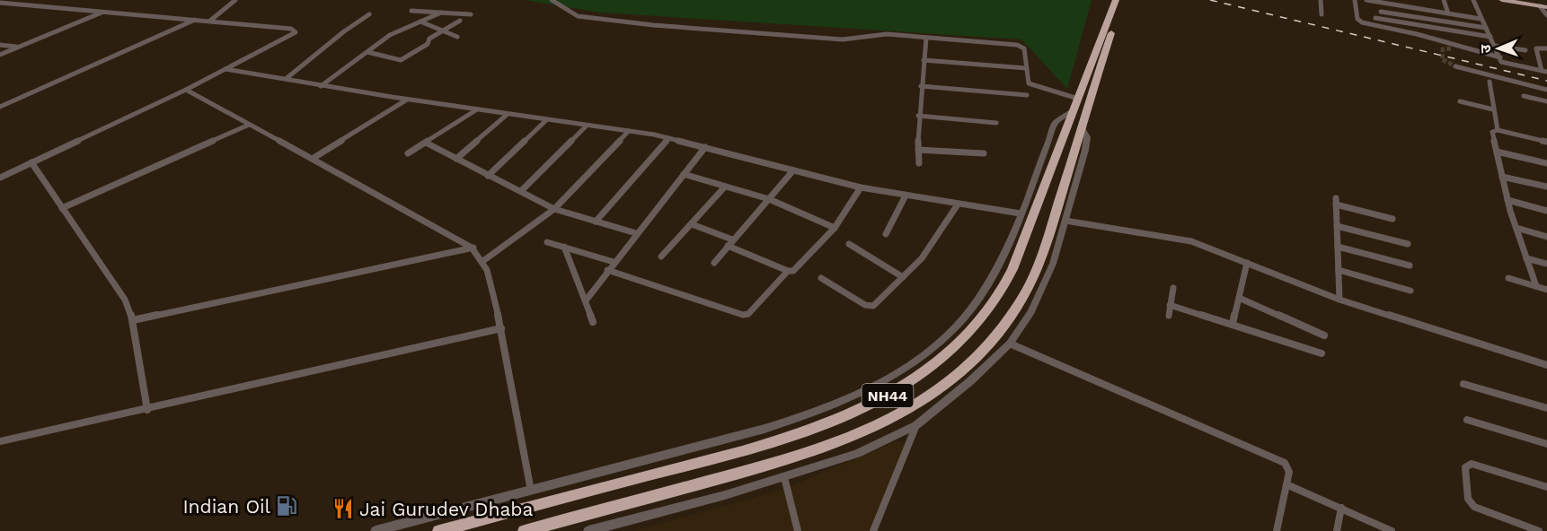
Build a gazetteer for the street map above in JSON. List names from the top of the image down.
{
  "streets": {
    "highway": ["NH44"]
  },
  "places": {
    "fuel station": ["Indian Oil"],
    "restaurant": ["Jai Gurudev Dhaba"]
  },
  "north": "left"
}
